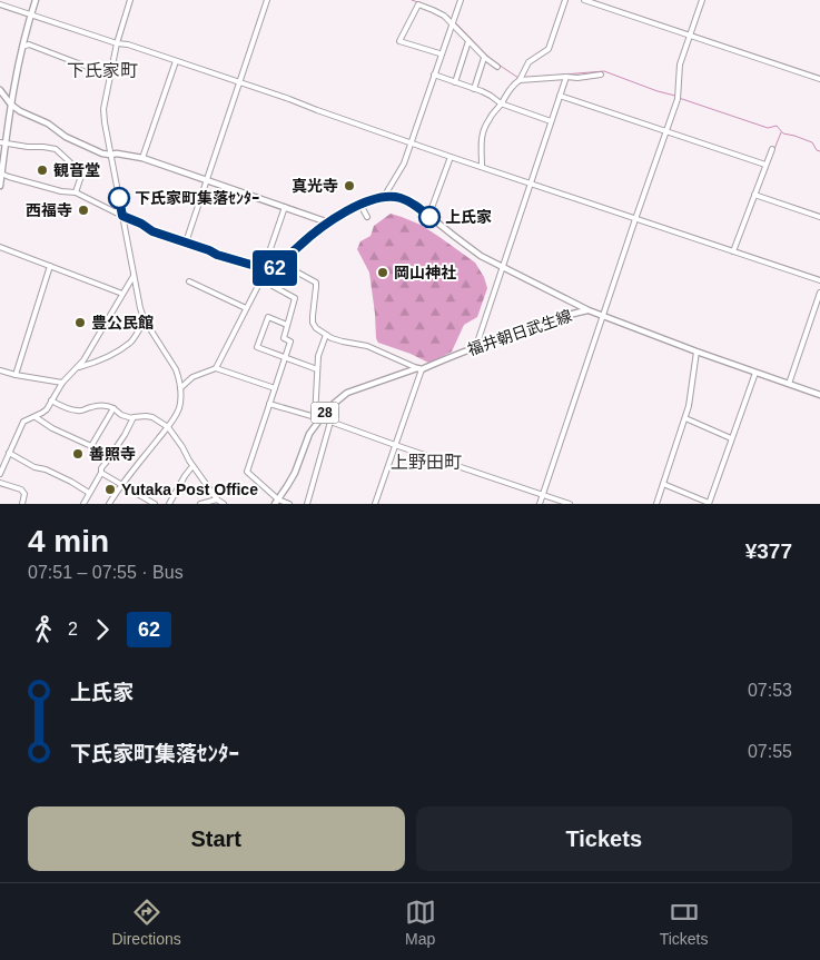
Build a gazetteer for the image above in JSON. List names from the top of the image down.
{
  "streets": {
    "main road": ["福井朝日武生線", "28"]
  },
  "districts": ["下氏家町", "上野田町"],
  "places": [
    "観音堂",
    "真光寺",
    "下氏家町集落ｾﾝﾀｰ",
    "西福寺",
    "上氏家",
    "岡山神社",
    "豊公民館",
    "善照寺",
    "Yutaka Post Office"
  ],
  "lines": ["bus line 62"],
  "page": {
    "on_map": "62",
    "heading": ["4 min", "07:51 – 07:55 · Bus", "¥377"],
    "legs": ["2", "62"],
    "list": [
      {
        "name": "上氏家",
        "value": "07:53"
      },
      {
        "name": "下氏家町集落ｾﾝﾀｰ",
        "value": "07:55"
      }
    ],
    "buttons": ["Start", "Tickets"],
    "tabs": ["Directions", "Map", "Tickets"]
  }
}
